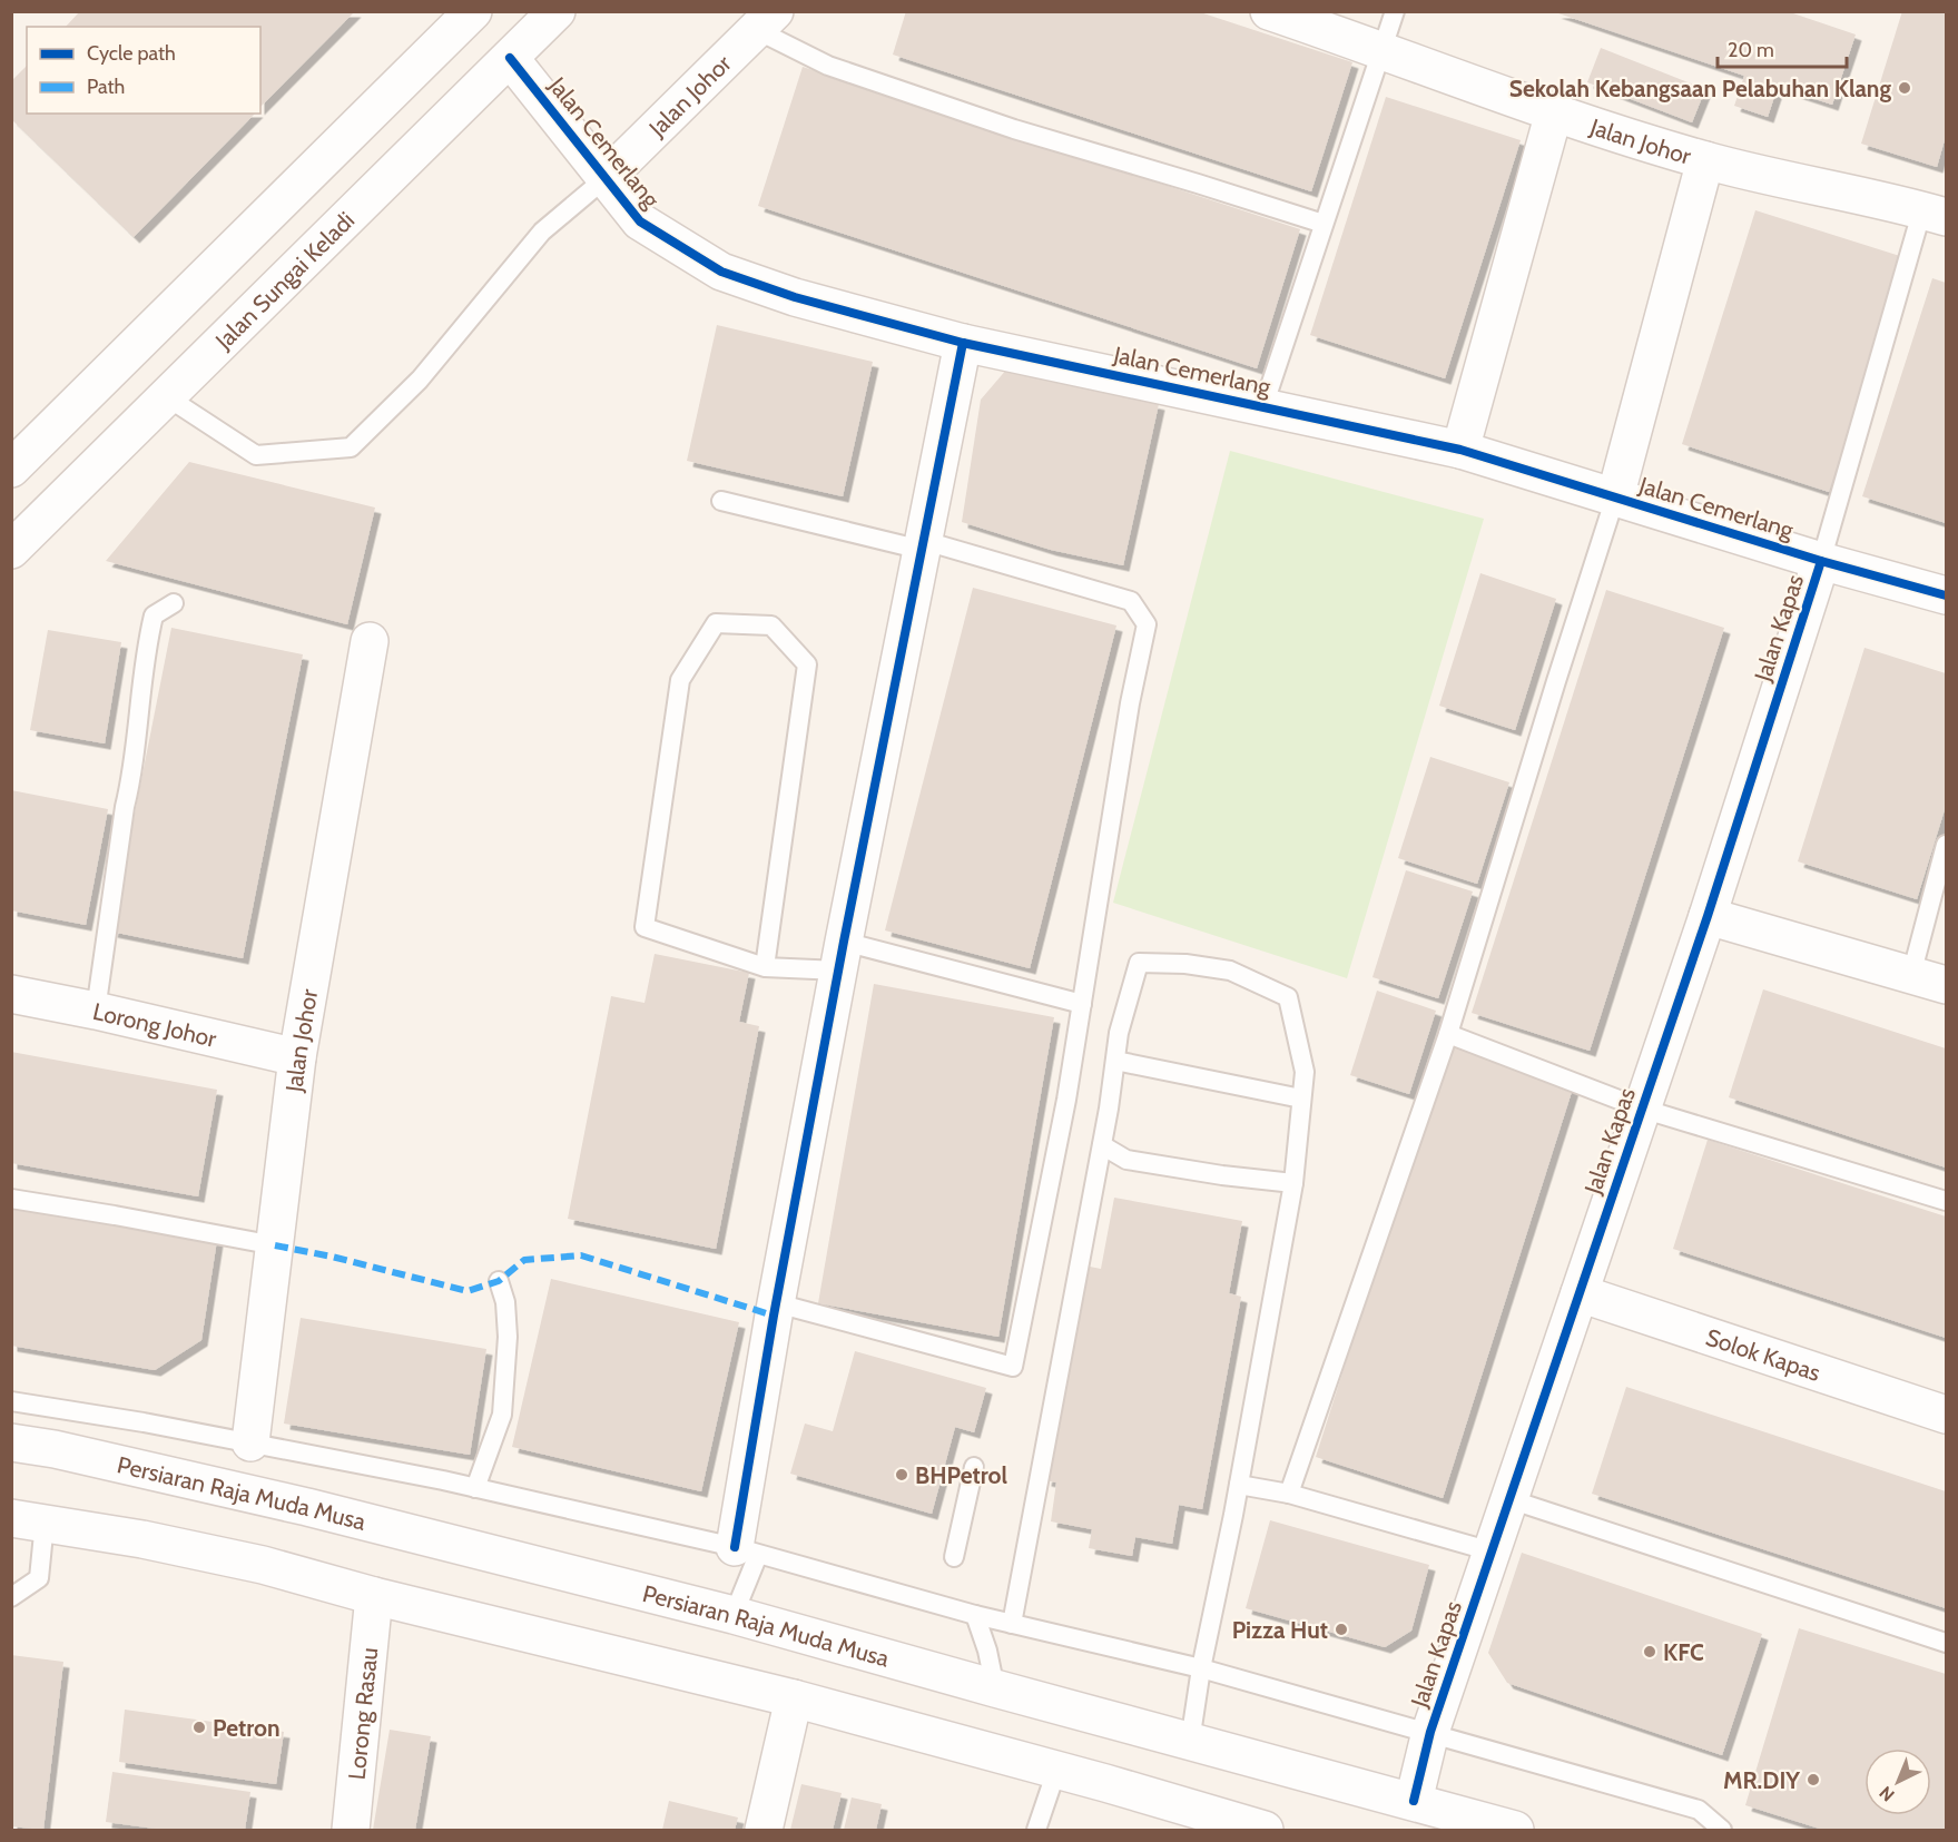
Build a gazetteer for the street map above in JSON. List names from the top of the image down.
{
  "streets": {
    "street": [
      "Jalan Johor",
      "Jalan Cemerlang",
      "Jalan Sungai Keladi",
      "Jalan Kapas",
      "Lorong Johor",
      "Solok Kapas",
      "Persiaran Raja Muda Musa",
      "Lorong Rasau"
    ]
  },
  "crossings": [
    ["Jalan Johor", "Jalan Cemerlang"],
    ["Jalan Johor", "Lorong Johor"],
    ["Jalan Cemerlang", "Jalan Sungai Keladi"],
    ["Jalan Cemerlang", "Jalan Kapas"],
    ["Jalan Kapas", "Solok Kapas"],
    ["Jalan Kapas", "Persiaran Raja Muda Musa"]
  ],
  "places": [
    "Sekolah Kebangsaan Pelabuhan Klang",
    "BHPetrol",
    "Pizza Hut",
    "KFC",
    "Petron",
    "MR.DIY"
  ],
  "legend": ["Cycle path", "Path"],
  "scale_bar": "20 m",
  "north": "bottom left"
}
